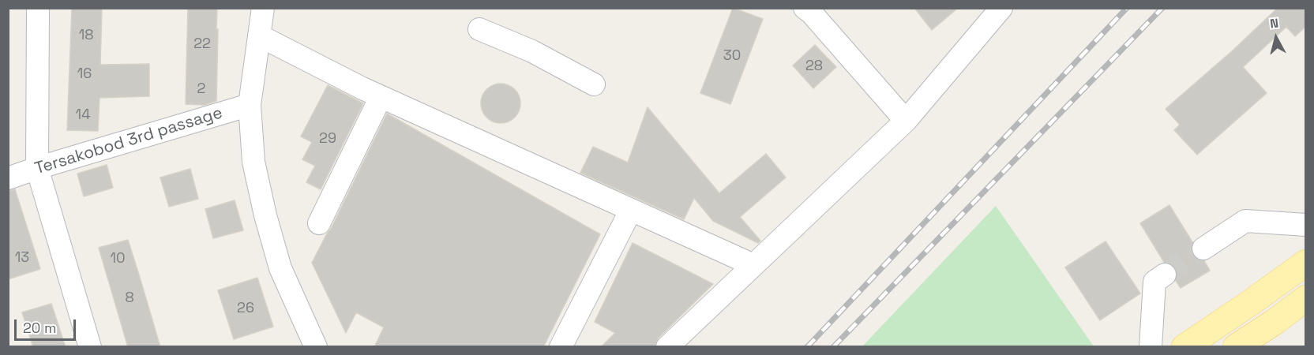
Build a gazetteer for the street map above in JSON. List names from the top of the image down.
{
  "streets": {
    "street": ["Tersakobod 3rd passage"]
  },
  "house_numbers": [
    "18",
    "22",
    "30",
    "28",
    "16",
    "2",
    "14",
    "29",
    "13",
    "10",
    "8",
    "26"
  ],
  "scale_bar": "20 m",
  "north": "top"
}
